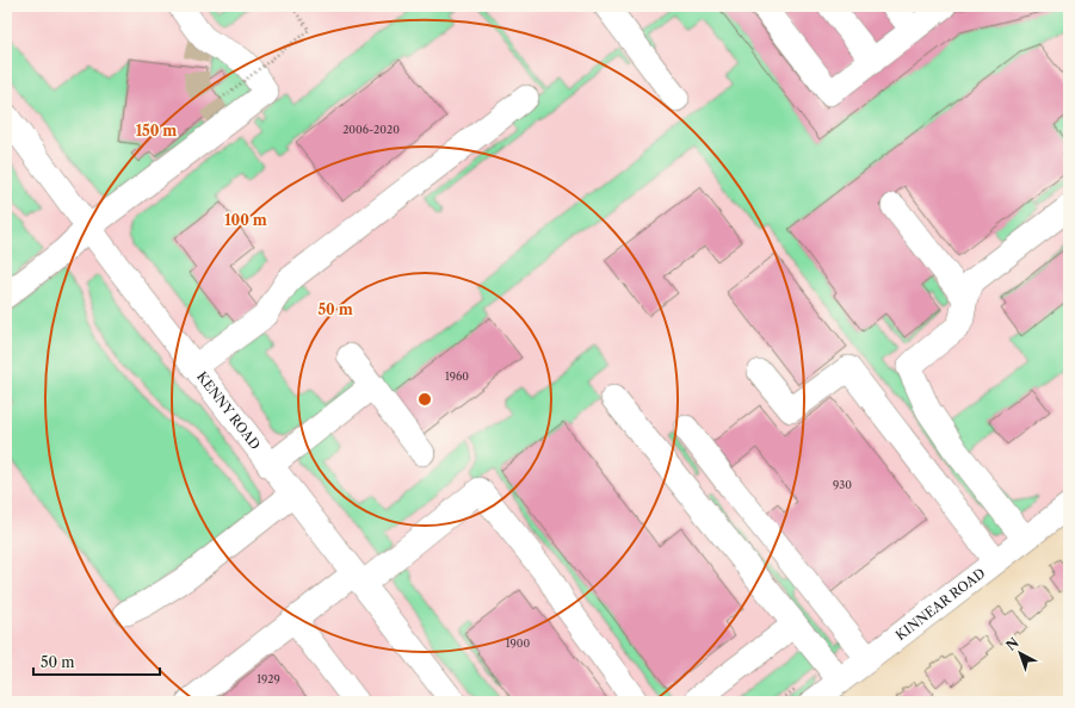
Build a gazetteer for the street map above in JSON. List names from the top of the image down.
{
  "streets": {
    "street": ["KENNY ROAD", "KINNEAR ROAD"]
  },
  "house_numbers": [
    "2006-2020",
    "1960",
    "930",
    "1900",
    "1929"
  ],
  "scale_bar": "50 m",
  "north": "top left",
  "rings": ["150 m", "100 m", "50 m"]
}
